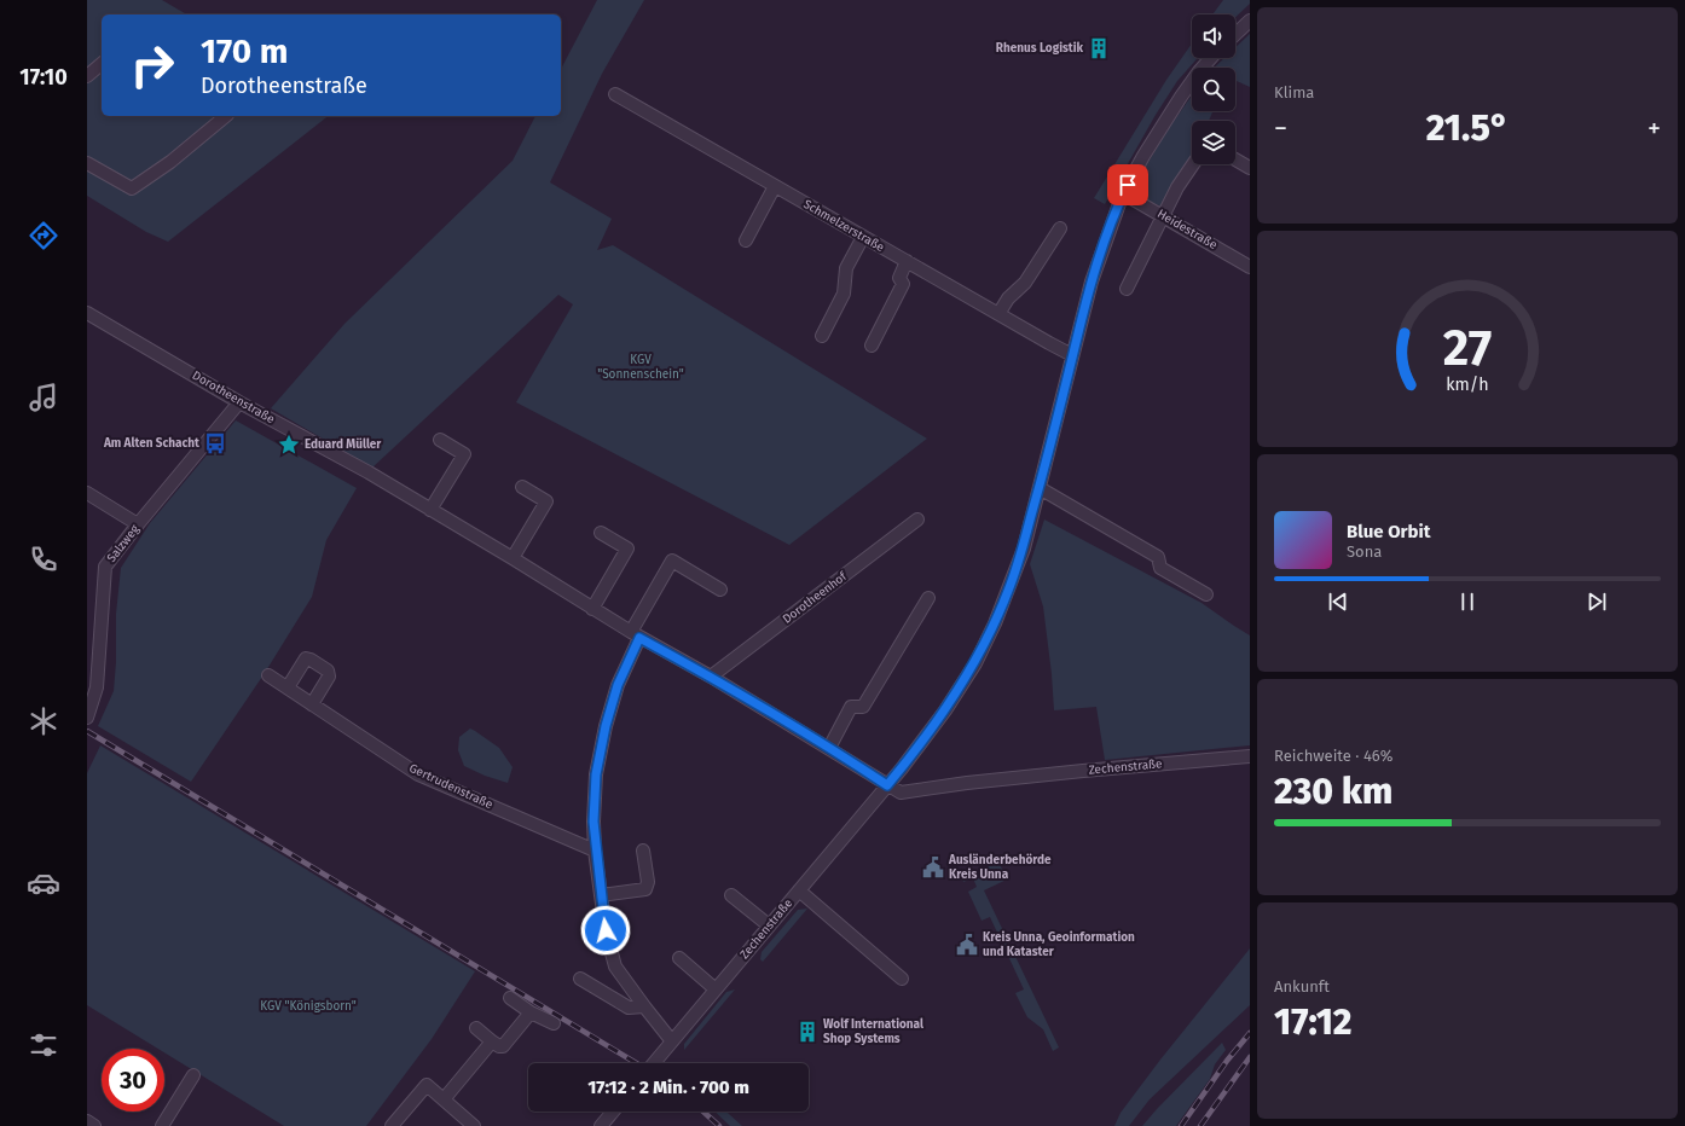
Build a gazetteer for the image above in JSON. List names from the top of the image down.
{
  "streets": {
    "street": [
      "Schmelzerstraße",
      "Heidestraße",
      "Dorotheenstraße",
      "Salzweg",
      "Dorotheenhof",
      "Zechenstraße",
      "Gertrudenstraße"
    ]
  },
  "crossings": [
    ["Schmelzerstraße", "Zechenstraße"],
    ["Heidestraße", "Zechenstraße"],
    ["Dorotheenstraße", "Salzweg"],
    ["Dorotheenstraße", "Dorotheenhof"],
    ["Dorotheenstraße", "Zechenstraße"]
  ],
  "parks": ["KGV \"Sonnenschein\"", "KGV \"Königsborn\""],
  "places": {
    "building": ["Rhenus Logistik", "Wolf International Shop Systems"],
    "bus stop": ["Am Alten Schacht"],
    "place": ["Eduard Müller"],
    "public building": ["Ausländerbehörde Kreis Unna", "Kreis Unna, Geoinformation und Kataster"]
  },
  "page": {
    "tabs": "17:10",
    "tile": [
      "Klima",
      ["Reichweite · 46%", "230 km"],
      ["Ankunft", "17:12"]
    ],
    "turn": ["170 m", "Dorotheenstraße"],
    "heat": ["−", "21.5°", "+"],
    "song": ["Blue Orbit", "Sona"],
    "limit": "30",
    "trip": "17:12 · 2 Min. · 700 m",
    "gauge": ["27", "km/h"]
  }
}
